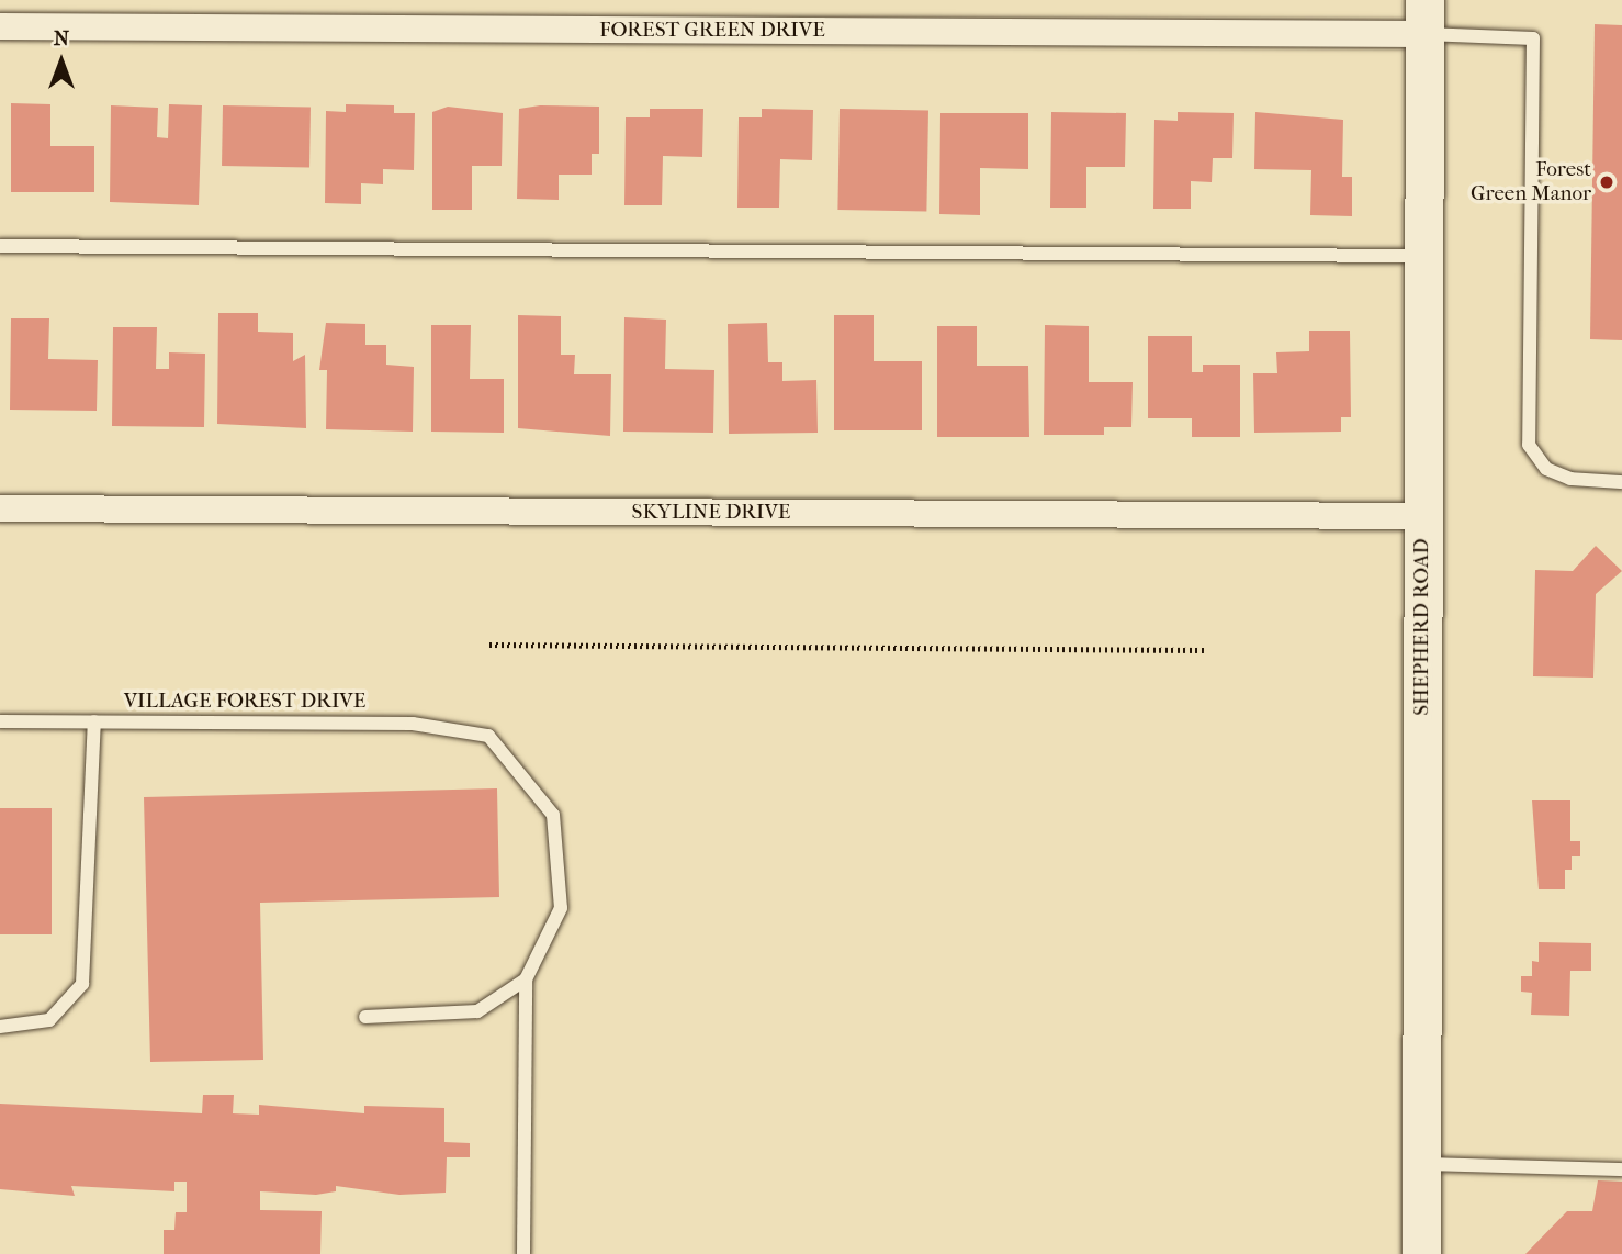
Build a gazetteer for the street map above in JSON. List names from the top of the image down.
{
  "streets": {
    "street": ["FOREST GREEN DRIVE", "SKYLINE DRIVE", "SHEPHERD ROAD"],
    "lane": ["VILLAGE FOREST DRIVE"]
  },
  "crossings": [
    ["FOREST GREEN DRIVE", "SHEPHERD ROAD"],
    ["SKYLINE DRIVE", "SHEPHERD ROAD"]
  ],
  "places": ["Forest Green Manor"],
  "north": "top"
}
